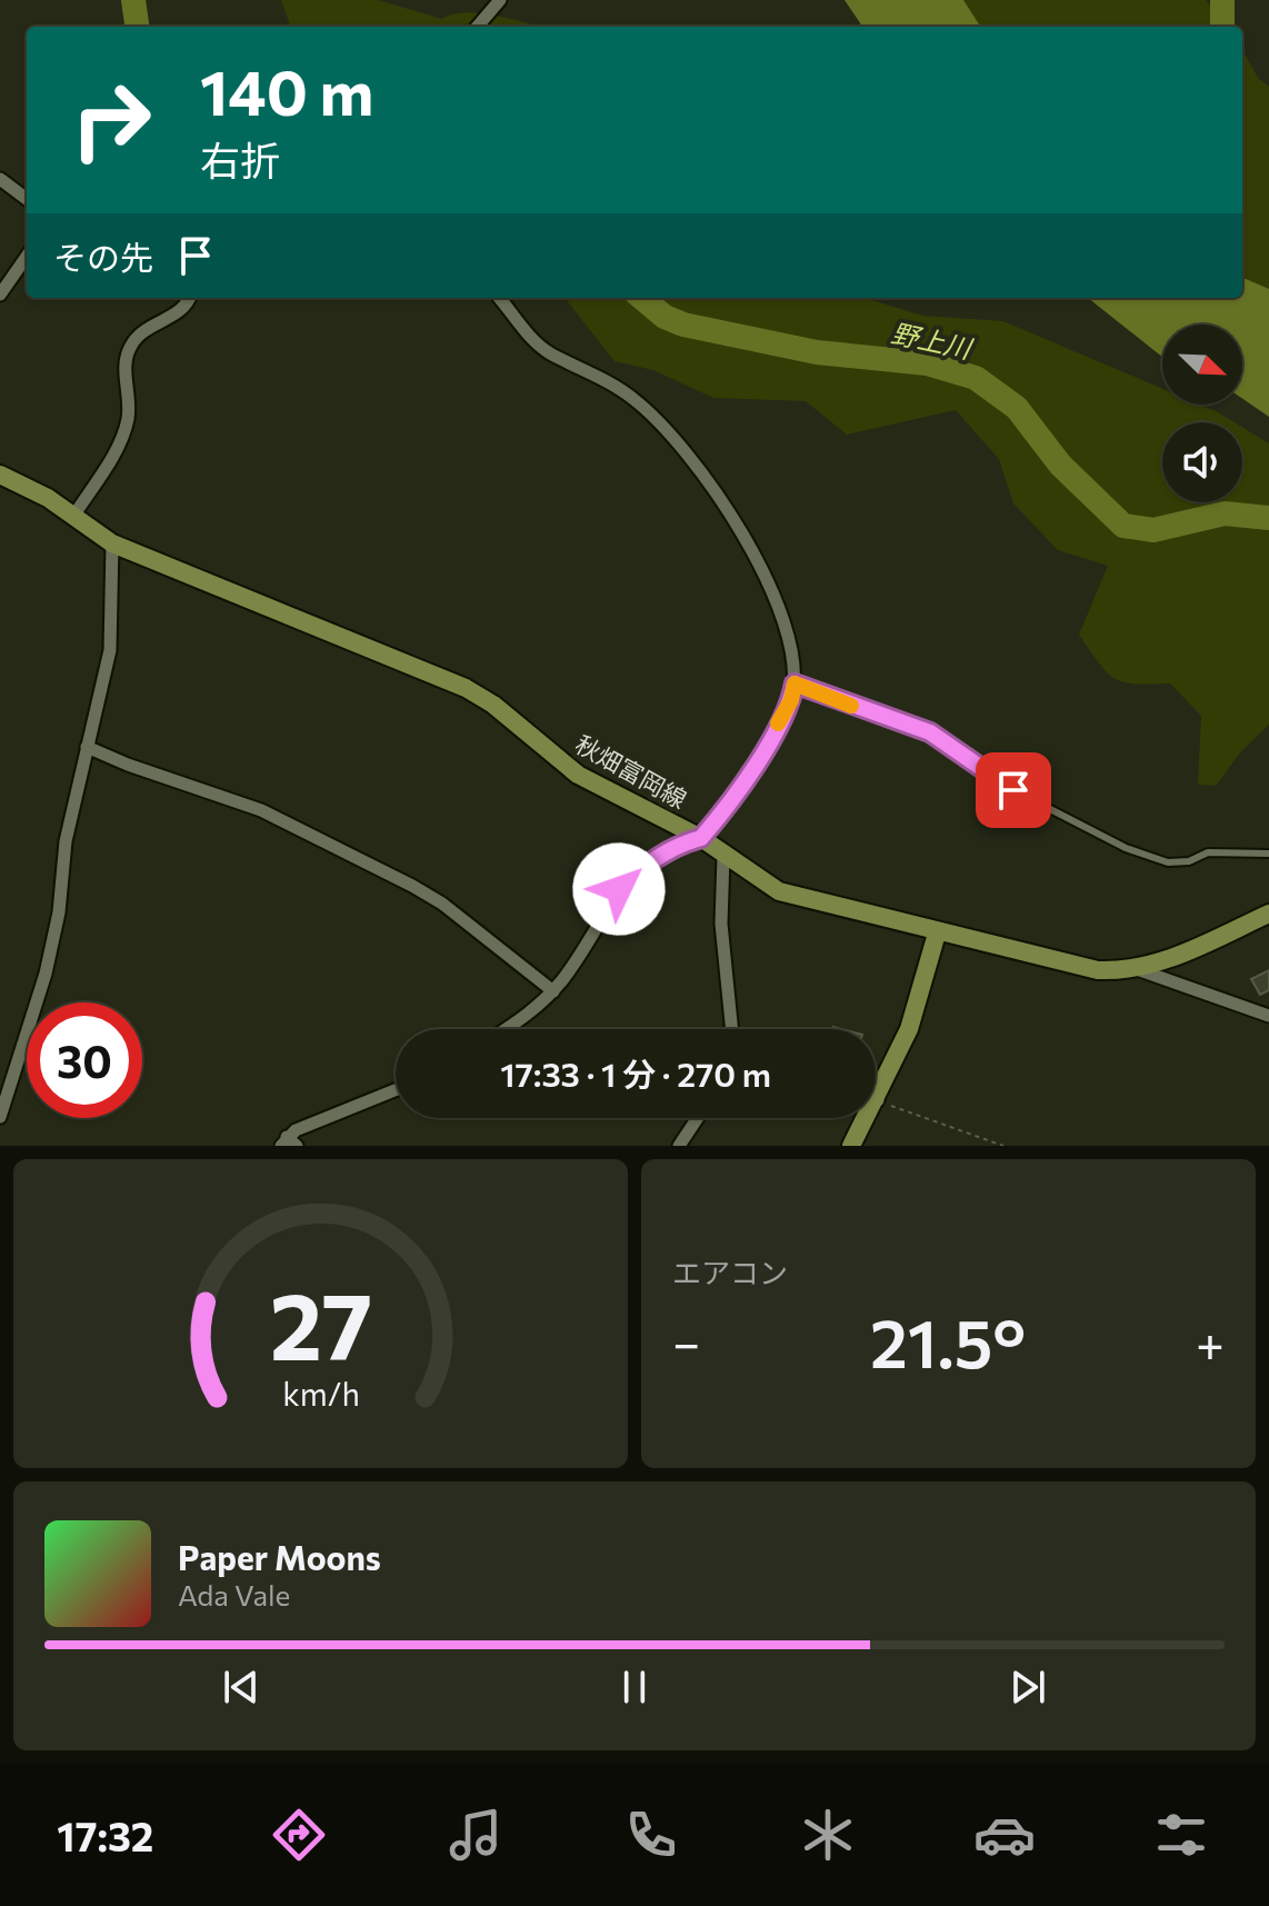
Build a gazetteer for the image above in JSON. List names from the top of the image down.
{
  "streets": {
    "main road": ["秋畑富岡線"]
  },
  "water": ["野上川"],
  "north": "bottom right",
  "page": {
    "turn": ["140 m", "右折"],
    "then": "その先",
    "limit": "30",
    "trip": "17:33 · 1 分 · 270 m",
    "tile": "エアコン",
    "heat": ["−", "21.5°", "+"],
    "song": ["Paper Moons", "Ada Vale"],
    "tabs": "17:32",
    "gauge": ["27", "km/h"]
  }
}
